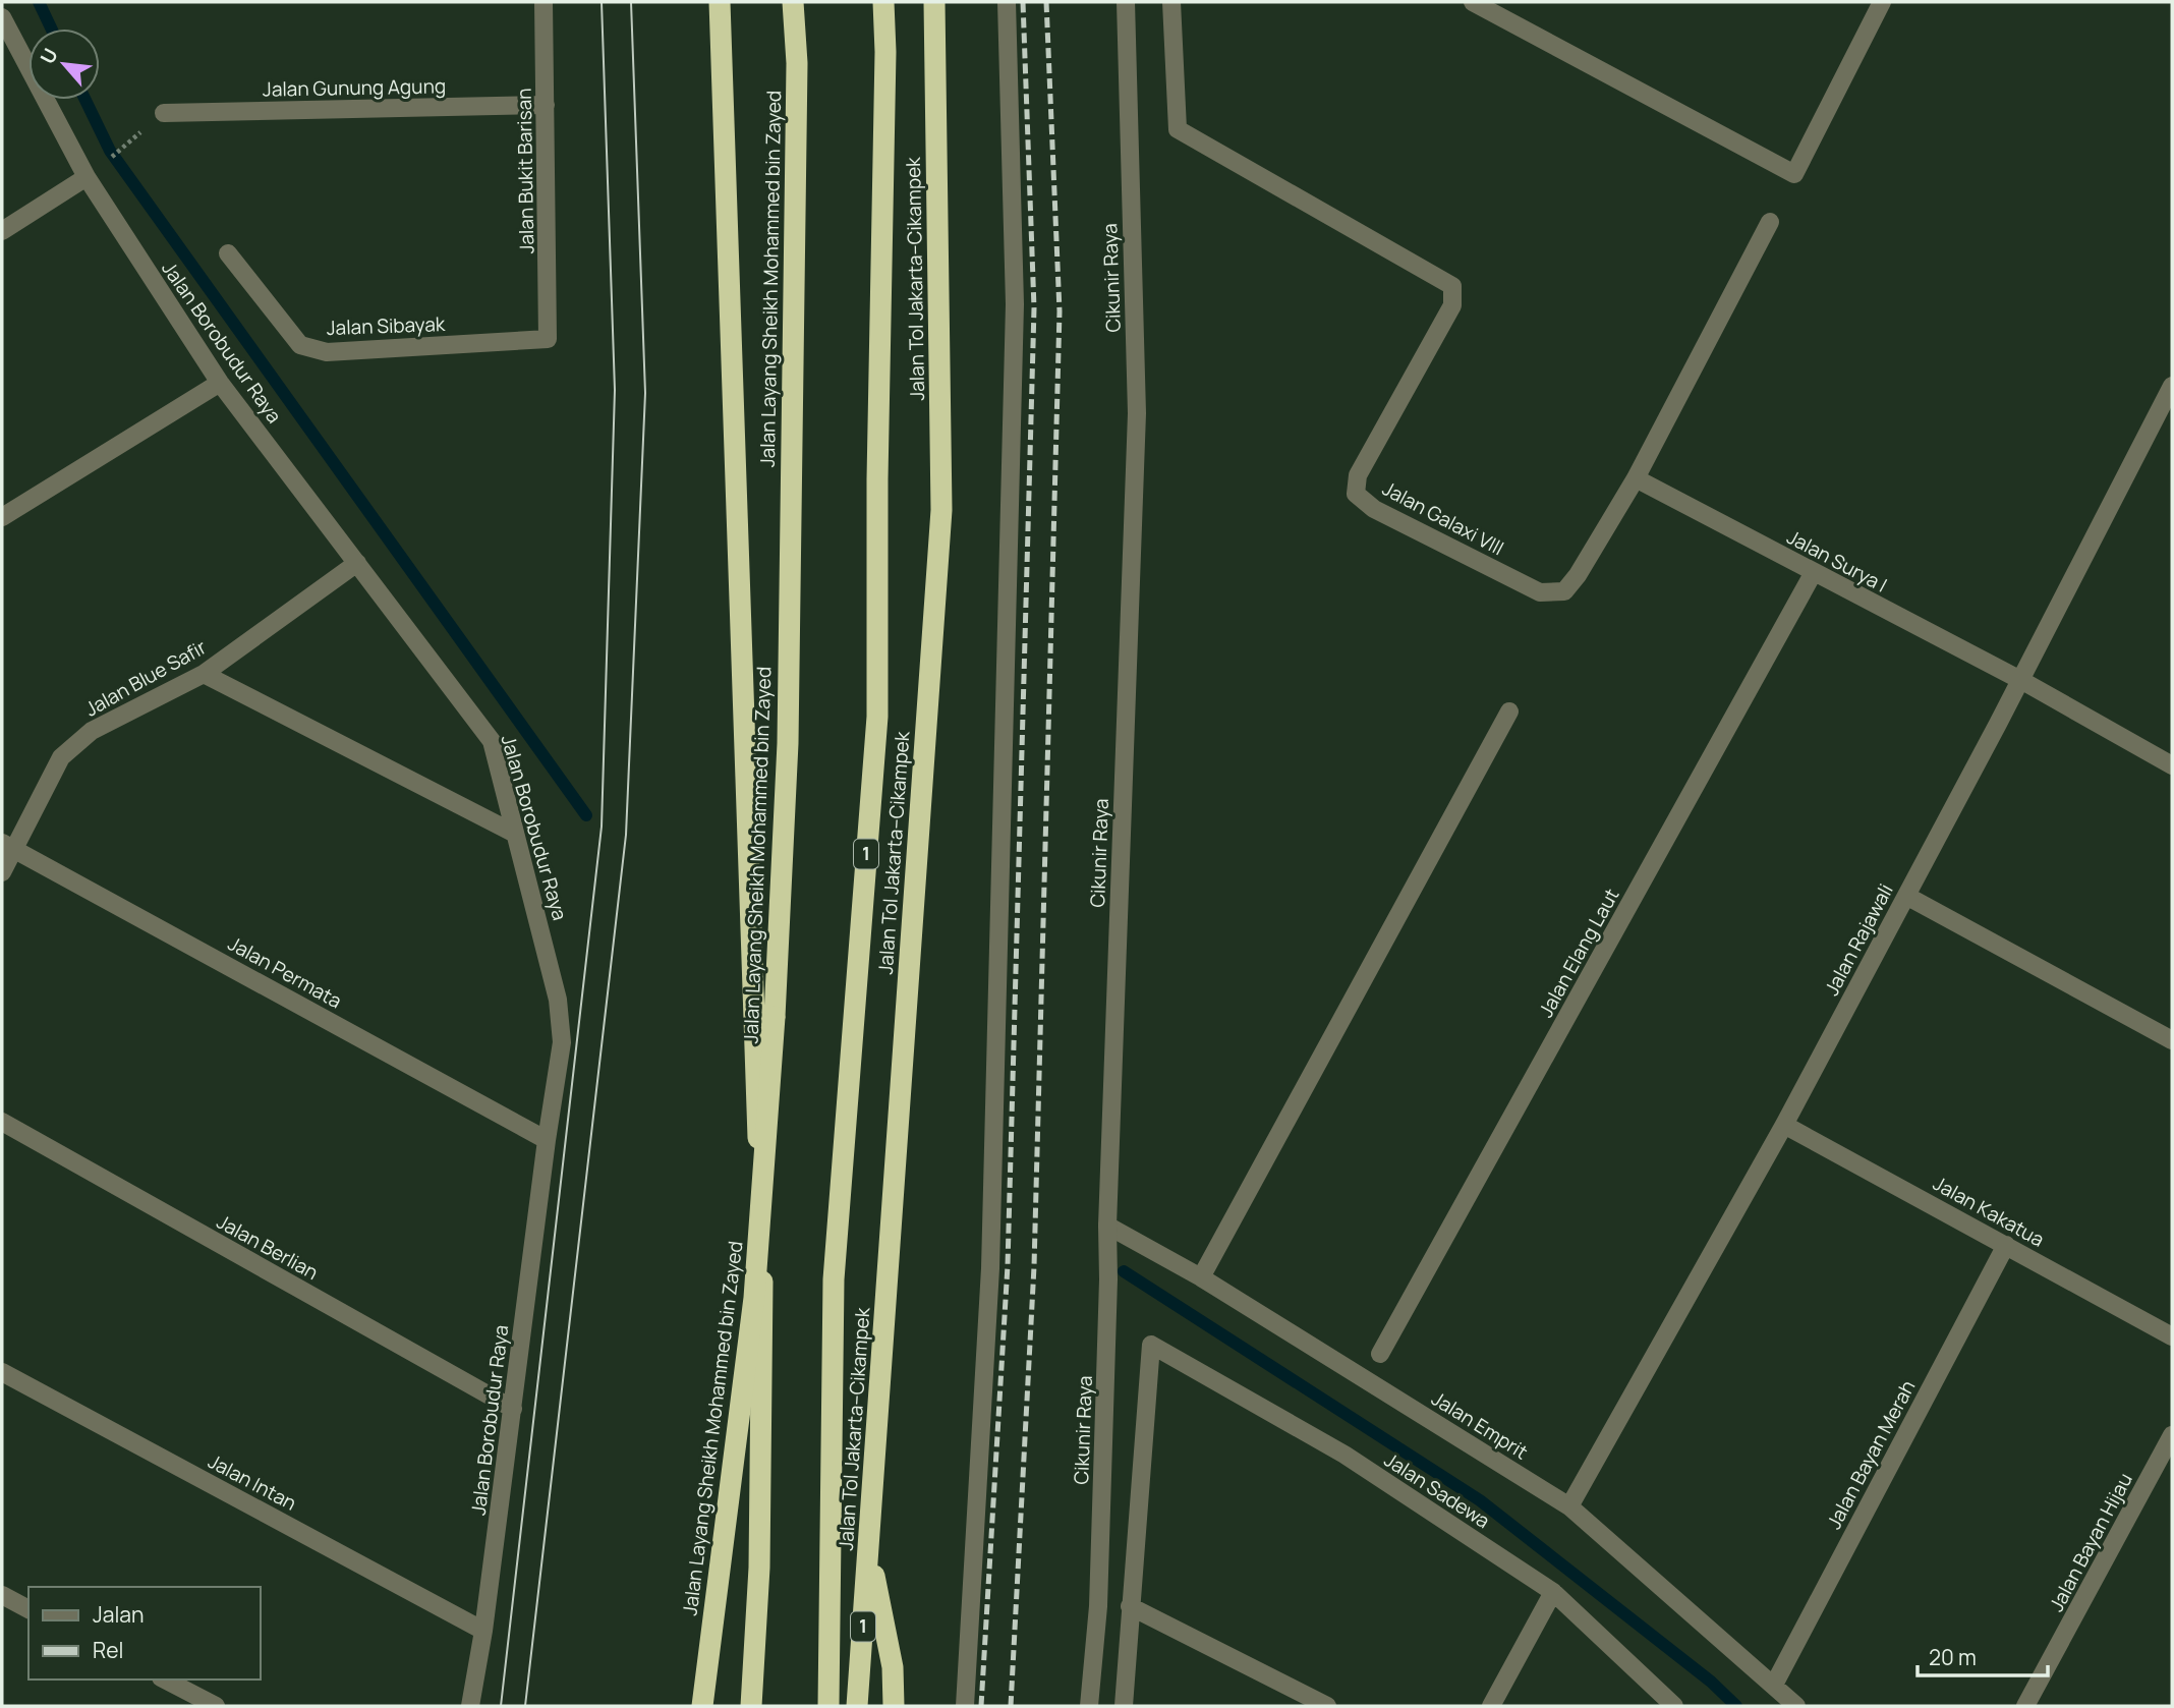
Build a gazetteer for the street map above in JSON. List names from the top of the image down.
{
  "streets": {
    "highway": ["Jalan Layang Sheikh Mohammed bin Zayed", "Jalan Tol Jakarta–Cikampek", "1"],
    "street": [
      "Jalan Gunung Agung",
      "Jalan Bukit Barisan",
      "Cikunir Raya",
      "Jalan Sibayak",
      "Jalan Borobudur Raya",
      "Jalan Galaxi VIII",
      "Jalan Surya I",
      "Jalan Blue Safir",
      "Jalan Rajawali",
      "Jalan Elang Laut",
      "Jalan Permata",
      "Jalan Kakatua",
      "Jalan Berlian",
      "Jalan Emprit",
      "Jalan Bayan Merah",
      "Jalan Intan",
      "Jalan Sadewa",
      "Jalan Bayan Hijau"
    ]
  },
  "crossings": [
    ["Jalan Gunung Agung", "Jalan Bukit Barisan"],
    ["Jalan Bukit Barisan", "Jalan Sibayak"],
    ["Cikunir Raya", "Jalan Emprit"],
    ["Jalan Borobudur Raya", "Jalan Blue Safir"],
    ["Jalan Borobudur Raya", "Jalan Permata"],
    ["Jalan Borobudur Raya", "Jalan Berlian"],
    ["Jalan Borobudur Raya", "Jalan Intan"],
    ["Jalan Galaxi VIII", "Jalan Surya I"],
    ["Jalan Surya I", "Jalan Rajawali"],
    ["Jalan Surya I", "Jalan Elang Laut"],
    ["Jalan Blue Safir", "Jalan Permata"],
    ["Jalan Rajawali", "Jalan Kakatua"],
    ["Jalan Rajawali", "Jalan Emprit"],
    ["Jalan Kakatua", "Jalan Bayan Merah"],
    ["Jalan Emprit", "Jalan Bayan Merah"]
  ],
  "legend": ["Jalan", "Rel"],
  "scale_bar": "20 m",
  "north": "top left"
}
